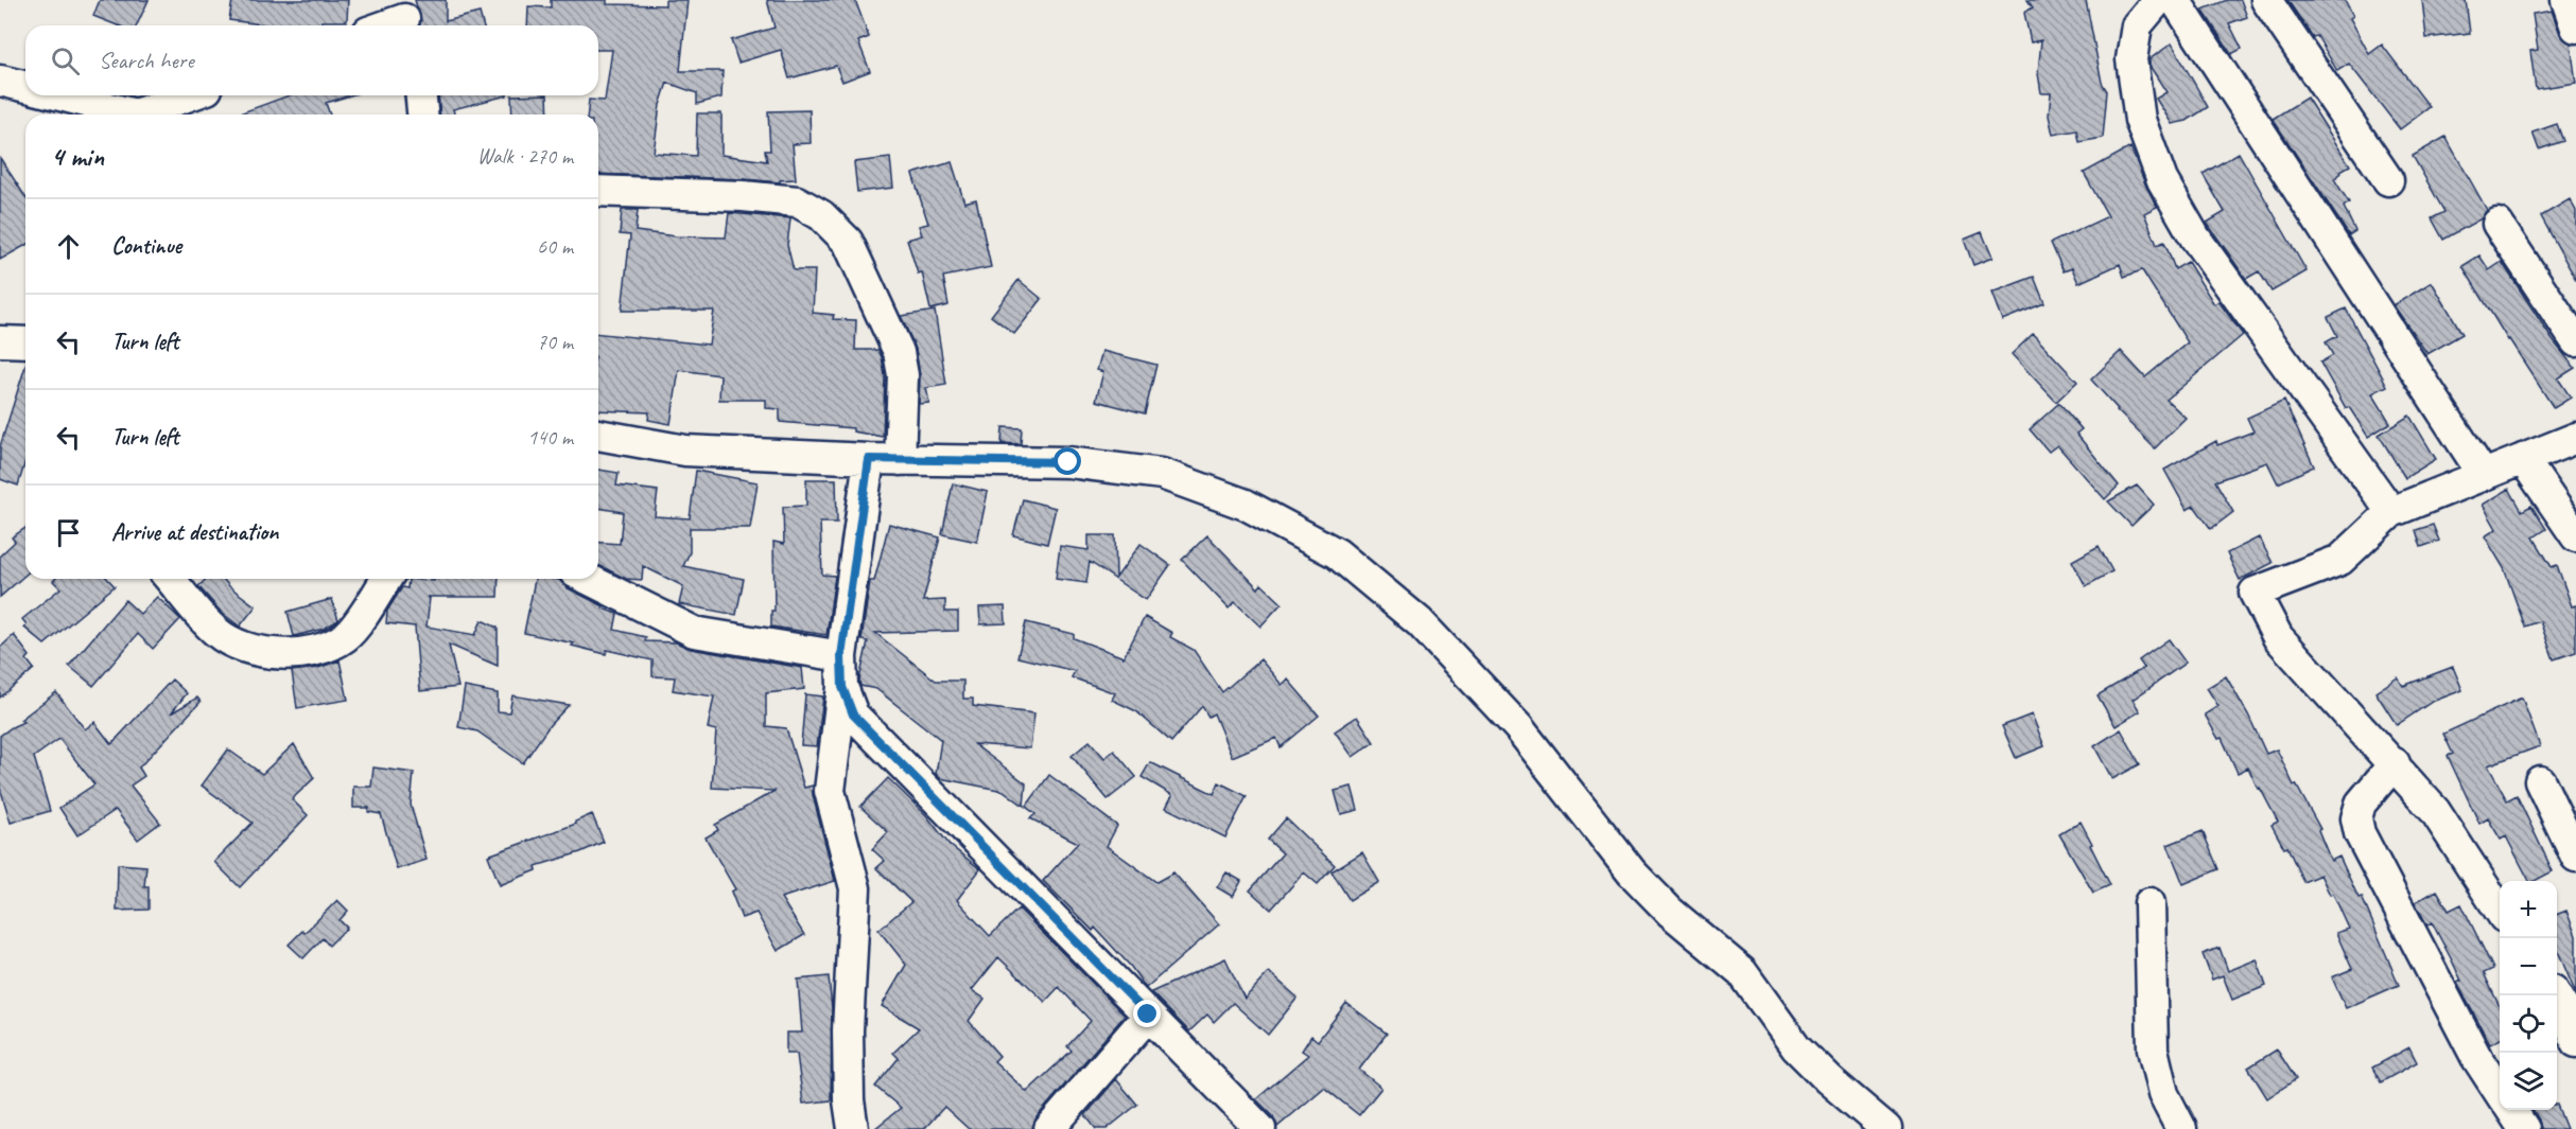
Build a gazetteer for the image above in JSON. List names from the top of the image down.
{
  "page": {
    "search": "Search here",
    "heading": ["4 min", "Walk · 270 m"],
    "list": [
      ["Continue", "60 m"],
      ["Turn left", "70 m"],
      ["Turn left", "140 m"],
      "Arrive at destination"
    ],
    "map_buttons": ["+", "−"]
  }
}
